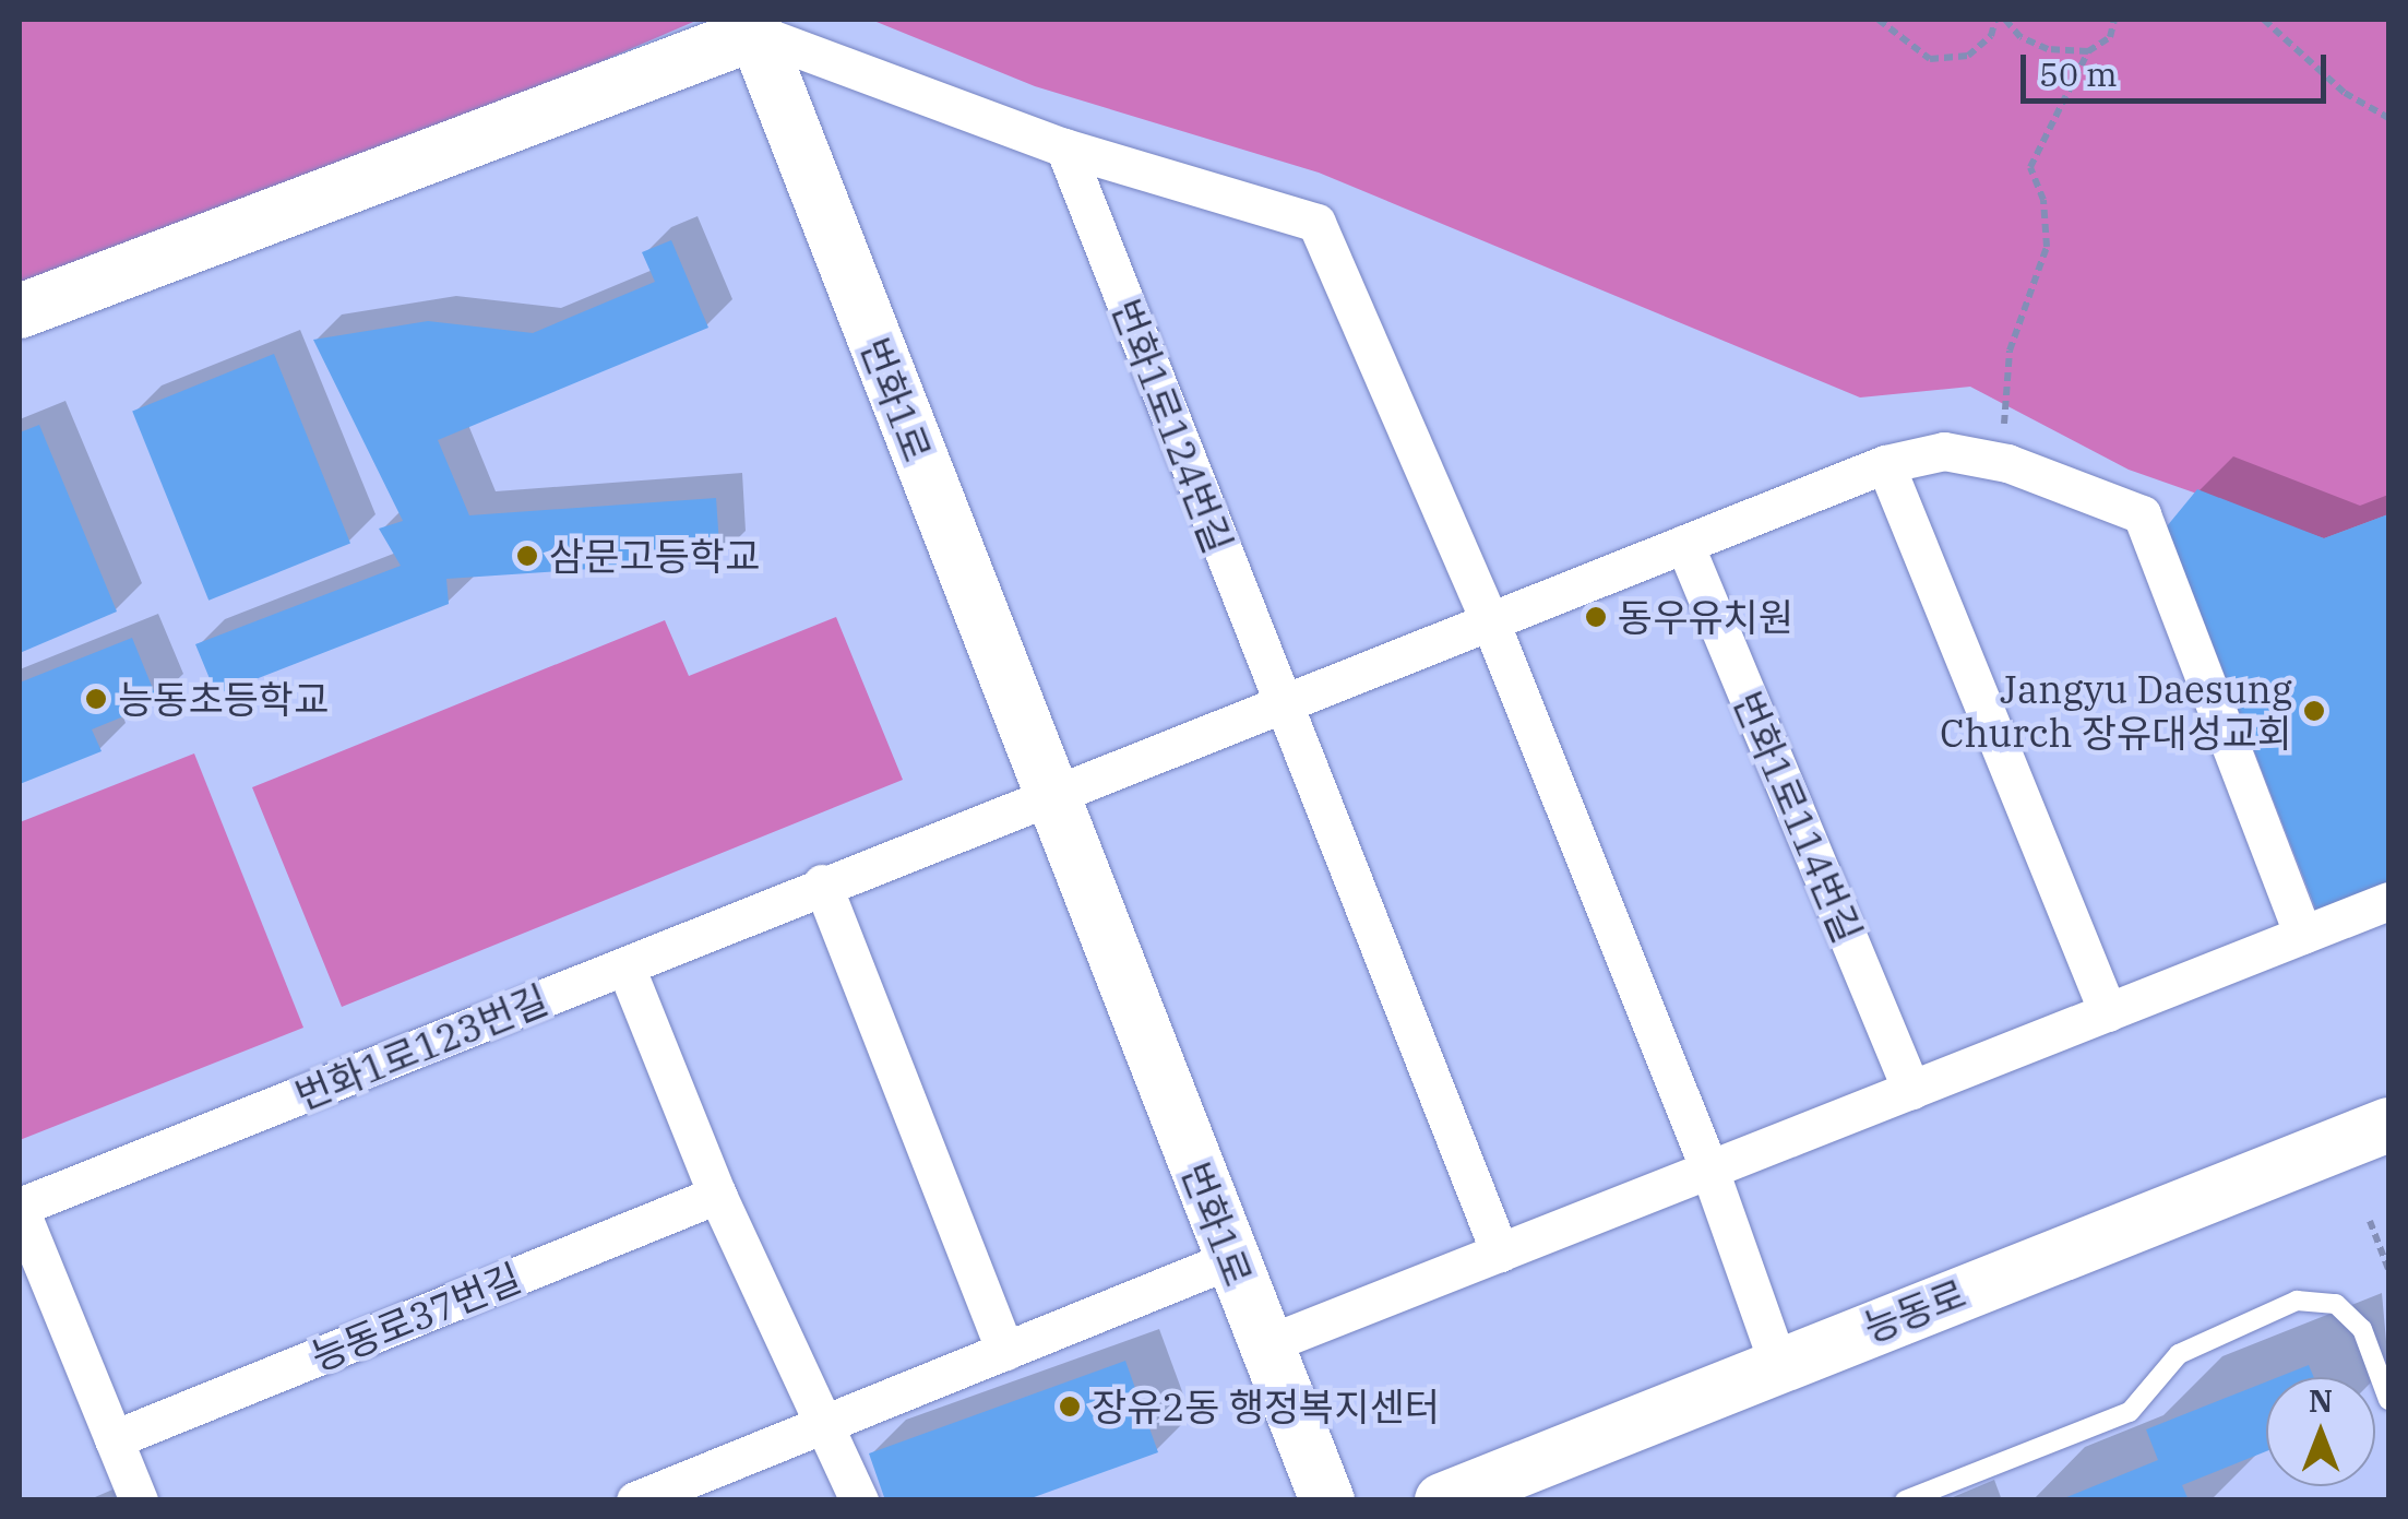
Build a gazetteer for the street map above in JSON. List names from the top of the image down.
{
  "streets": {
    "street": [
      "번화1로",
      "번화1로124번길",
      "번화1로114번길",
      "번화1로123번길",
      "능동로",
      "능동로37번길"
    ]
  },
  "crossings": [
    ["번화1로", "번화1로123번길"],
    ["번화1로123번길", "능동로37번길"]
  ],
  "places": [
    "삼문고등학교",
    "동우유치원",
    "능동초등학교",
    "Jangyu Daesung Church 장유대성교회",
    "장유2동 행정복지센터"
  ],
  "scale_bar": "50 m",
  "north": "top"
}
